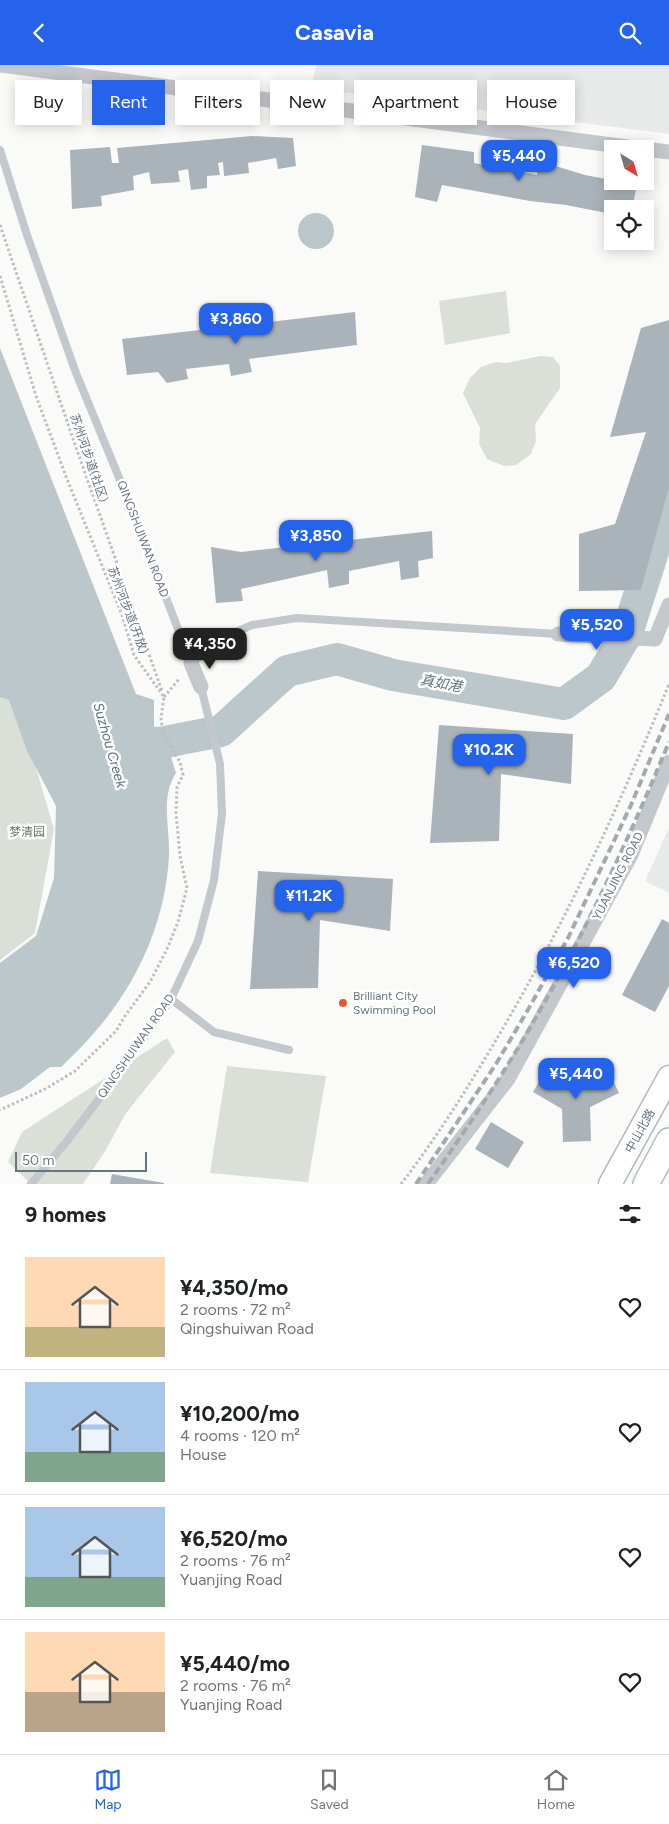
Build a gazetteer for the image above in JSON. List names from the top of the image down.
{
  "streets": {
    "main road": ["中山北路"],
    "street": ["QINGSHUIWAN ROAD", "YUANJING ROAD"],
    "path": ["苏州河步道(社区)", "苏州河步道(开放)"]
  },
  "crossings": [
    ["苏州河步道(社区)", "苏州河步道(开放)"]
  ],
  "water": ["真如港", "Suzhou Creek"],
  "parks": ["梦清园"],
  "places": ["Brilliant City Swimming Pool"],
  "scale_bar": "50 m",
  "north": "bottom right",
  "page": {
    "header": "Casavia",
    "chip": [
      "Buy",
      "Rent",
      "Filters",
      "New",
      "Apartment",
      "House"
    ],
    "price": [
      "¥5,440",
      "¥3,860",
      "¥3,850",
      "¥5,520",
      "¥4,350",
      "¥10.2K",
      "¥11.2K",
      "¥6,520",
      "¥5,440"
    ],
    "scale": "50 m",
    "heading": "9 homes",
    "list": [
      {
        "name": "¥4,350/mo",
        "note": "2 rooms · 72 m² · Qingshuiwan Road"
      },
      {
        "name": "¥10,200/mo",
        "note": "4 rooms · 120 m² · House"
      },
      {
        "name": "¥6,520/mo",
        "note": "2 rooms · 76 m² · Yuanjing Road"
      },
      {
        "name": "¥5,440/mo",
        "note": "2 rooms · 76 m² · Yuanjing Road"
      }
    ],
    "tabs": ["Map", "Saved", "Home"]
  }
}
